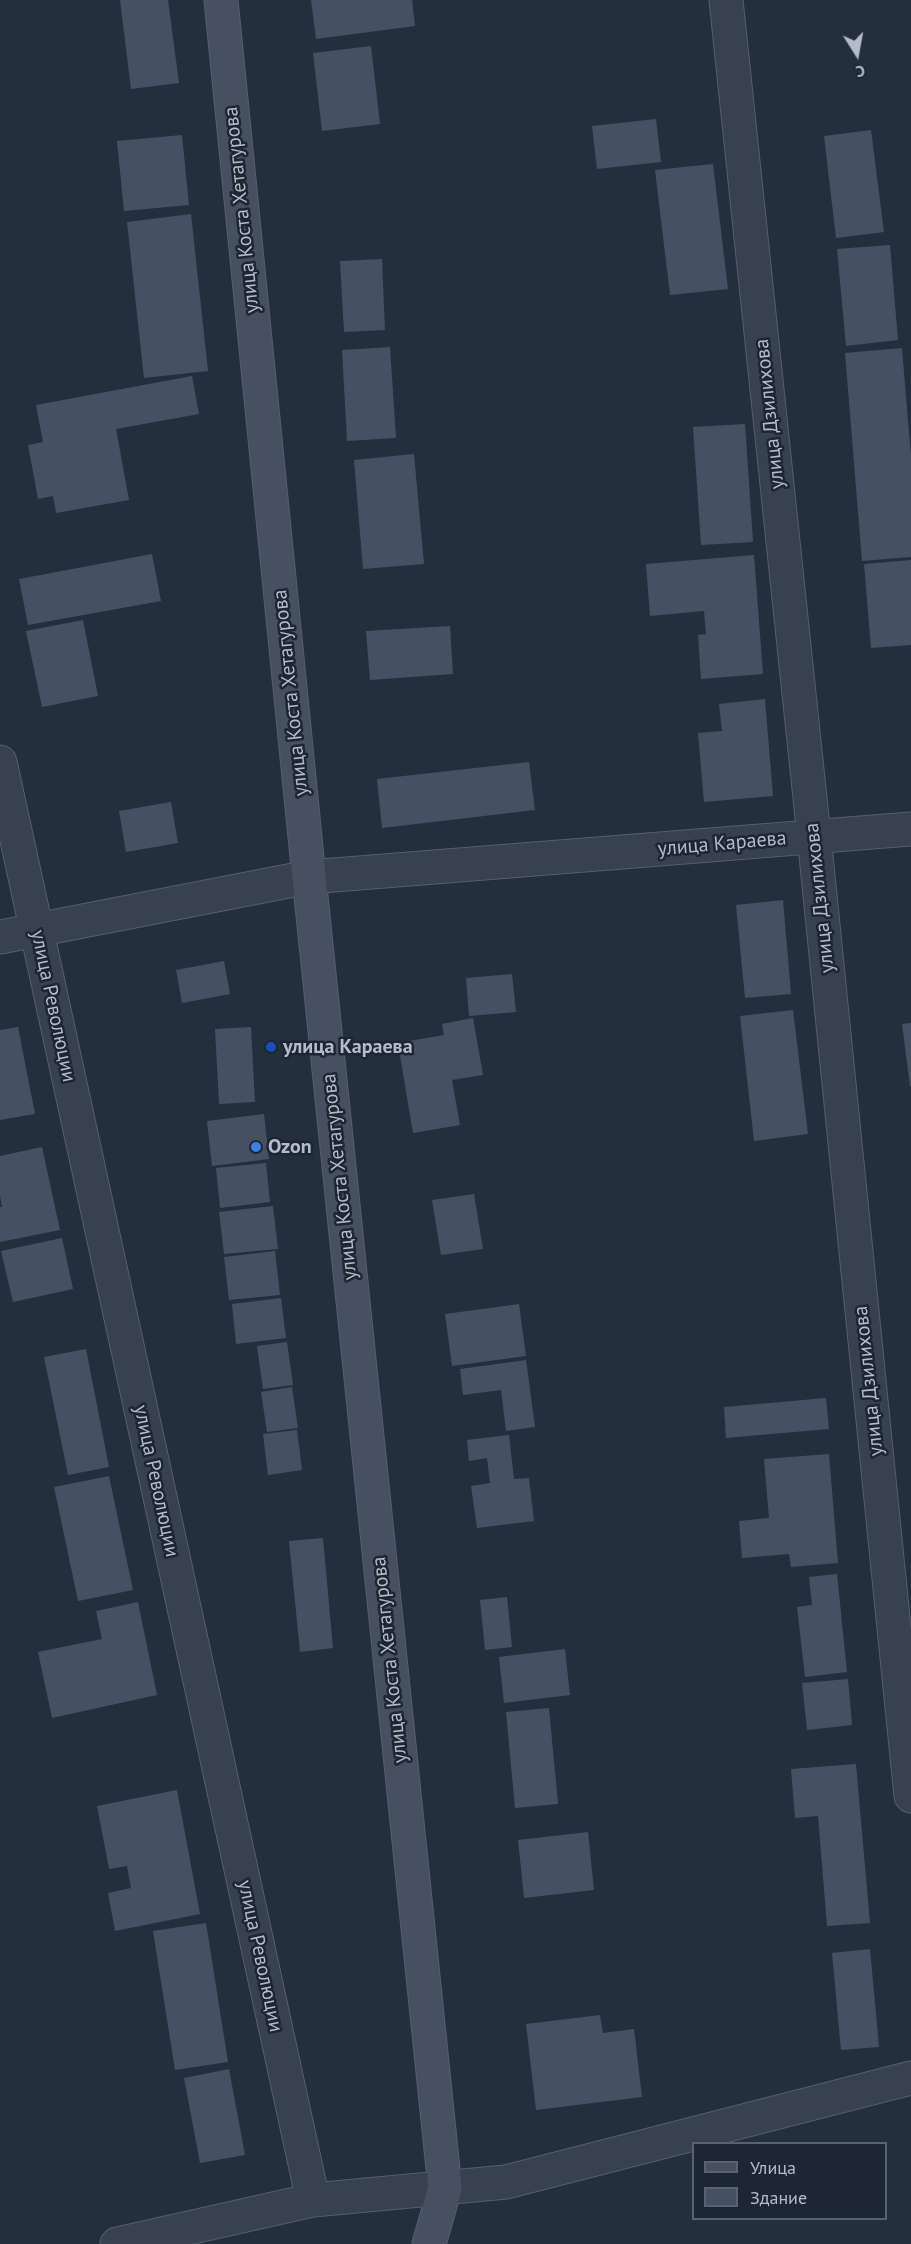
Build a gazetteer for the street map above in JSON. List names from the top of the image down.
{
  "streets": {
    "main road": ["улица Коста Хетагурова"],
    "street": ["улица Дзилихова", "улица Караева", "улица Революции"]
  },
  "crossings": [
    ["улица Коста Хетагурова", "улица Караева"],
    ["улица Дзилихова", "улица Караева"],
    ["улица Караева", "улица Революции"]
  ],
  "places": ["улица Караева", "Ozon"],
  "legend": ["Улица", "Здание"],
  "north": "bottom"
}
